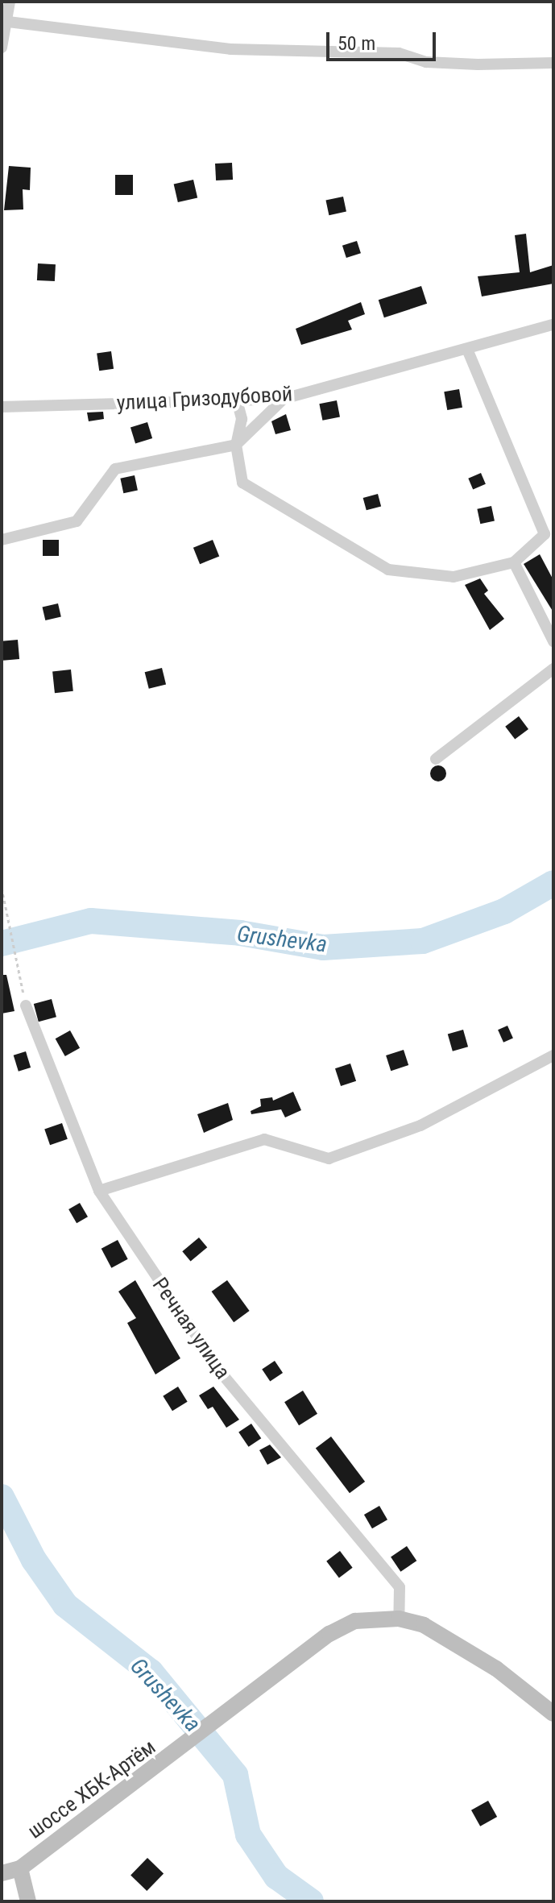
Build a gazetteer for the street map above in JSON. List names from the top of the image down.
{
  "streets": {
    "main road": ["шоссе ХБК-Артём"],
    "street": ["улица Гризодубовой", "Речная улица"]
  },
  "crossings": [
    ["Речная улица", "шоссе ХБК-Артём"]
  ],
  "water": ["Grushevka"],
  "scale_bar": "50 m"
}
